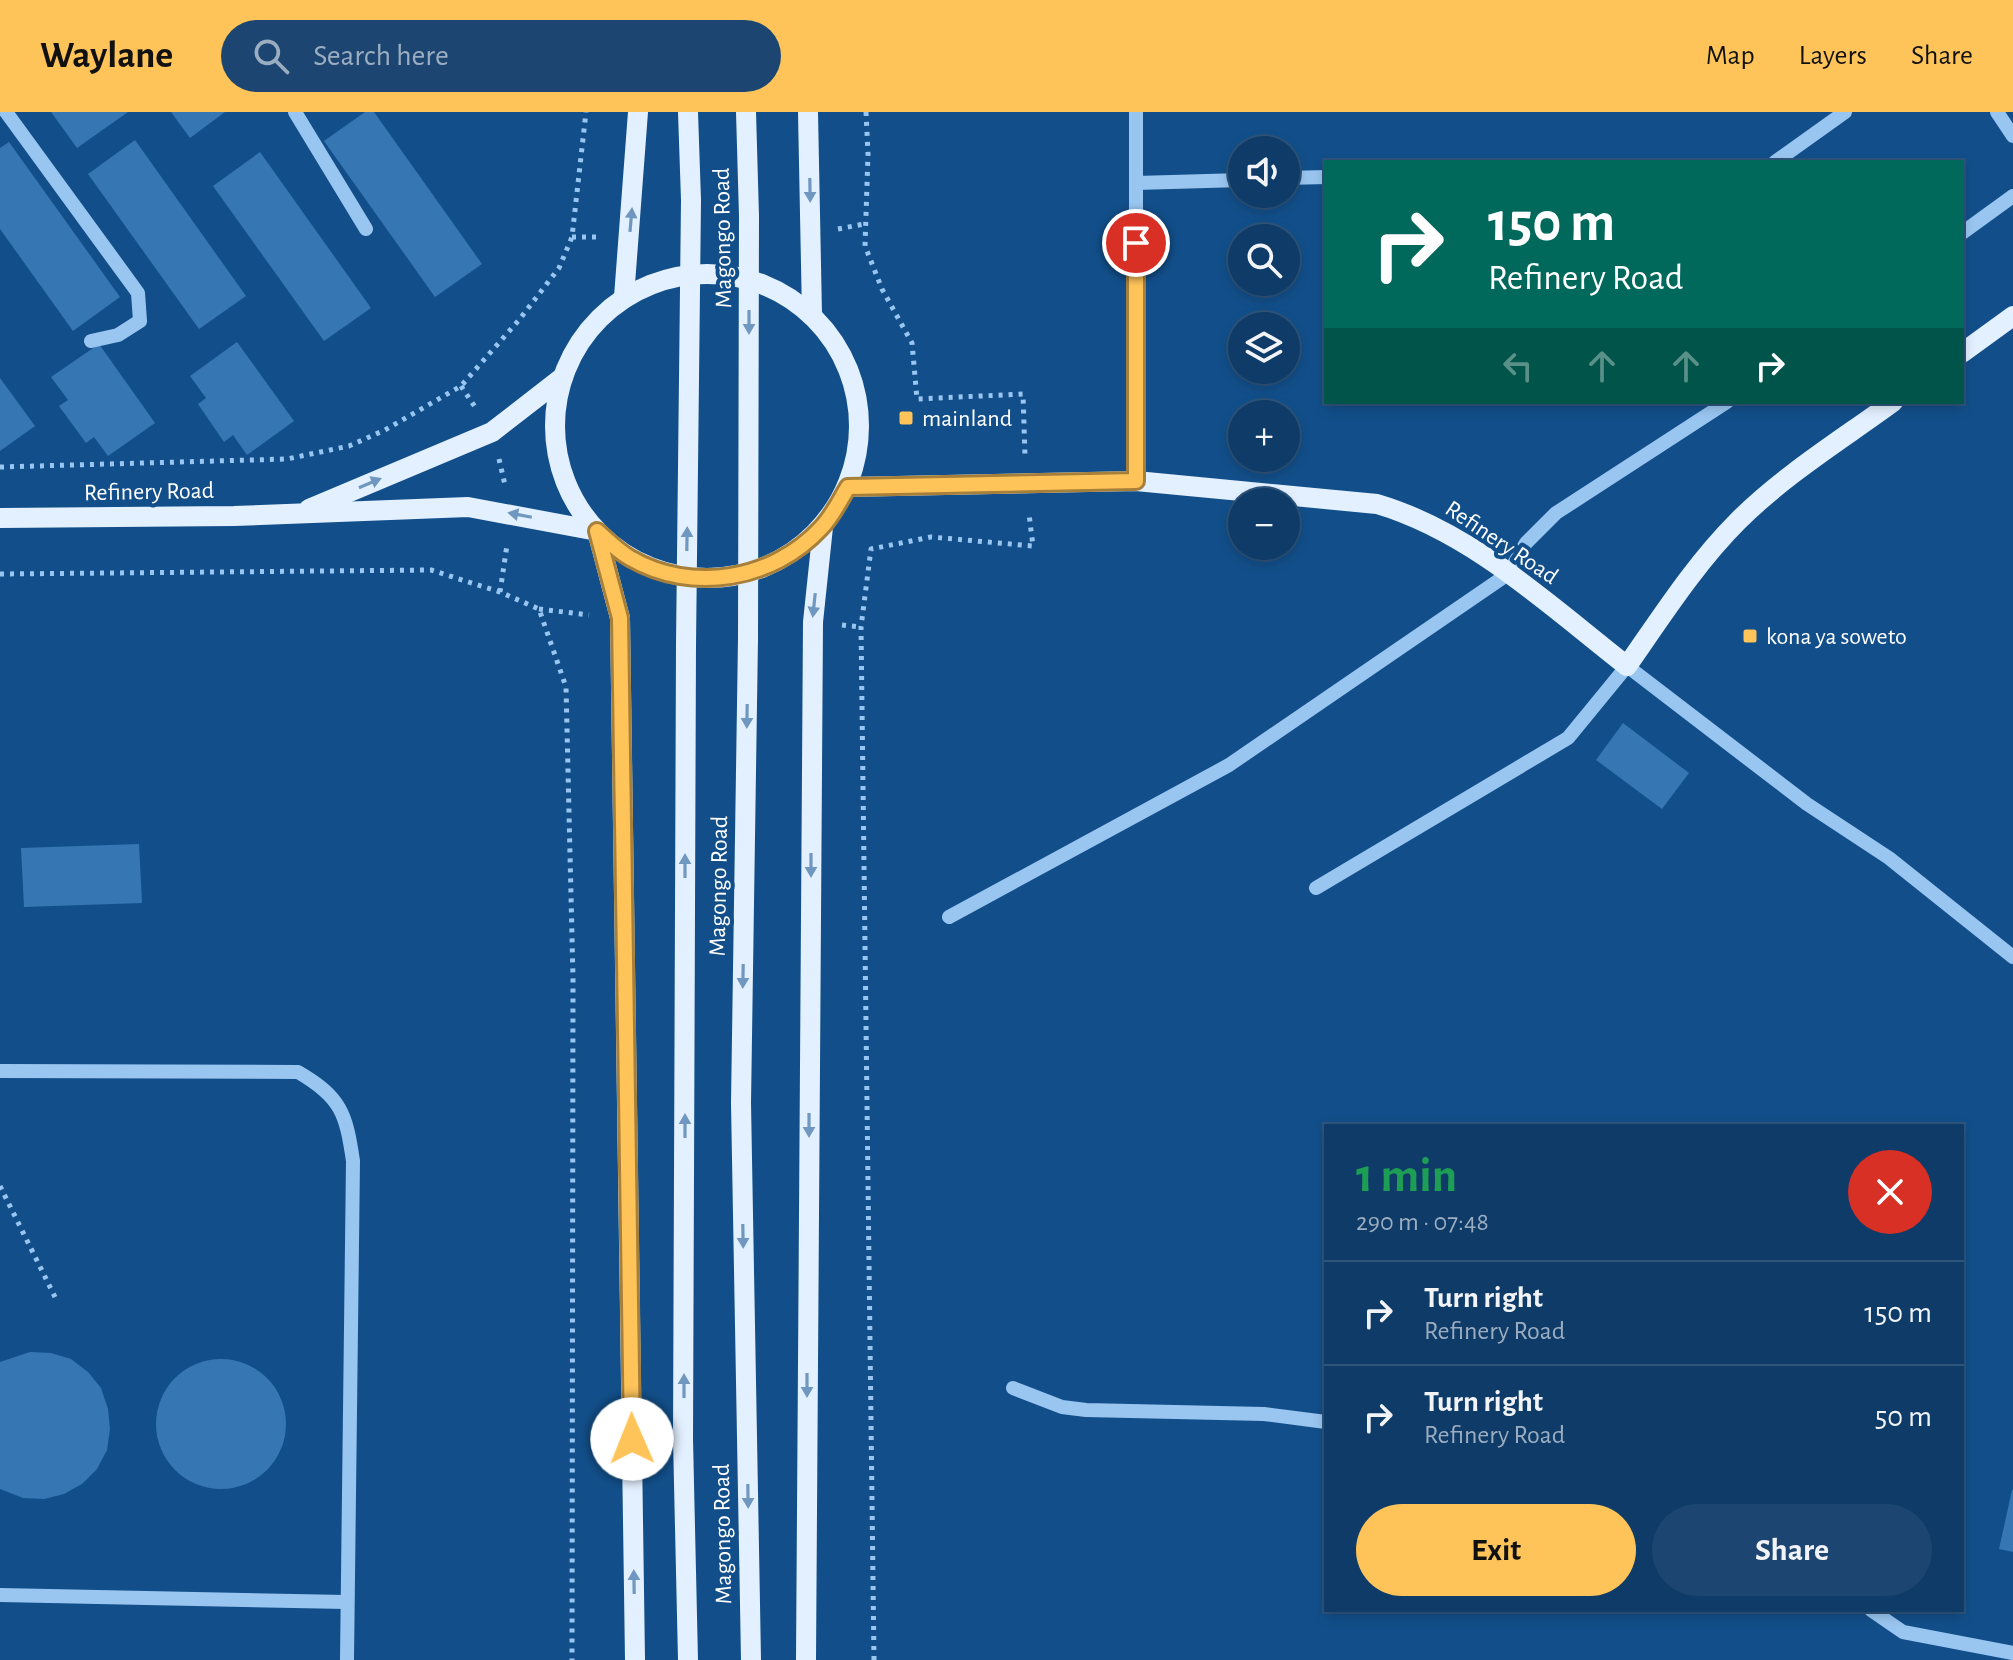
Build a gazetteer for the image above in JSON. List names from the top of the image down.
{
  "streets": {
    "main road": ["Magongo Road", "Refinery Road"]
  },
  "places": {
    "transit": ["mainland", "kona ya soweto"]
  },
  "page": {
    "header": "Waylane",
    "search": "Search here",
    "nav": ["Map", "Layers", "Share"],
    "map_buttons": ["+", "−"],
    "turn": ["150 m", "Refinery Road"],
    "heading": ["1 min", "290 m · 07:48"],
    "list": [
      {
        "name": "Turn right",
        "note": "Refinery Road",
        "value": "150 m"
      },
      {
        "name": "Turn right",
        "note": "Refinery Road",
        "value": "50 m"
      }
    ],
    "buttons": ["Exit", "Share"]
  }
}
